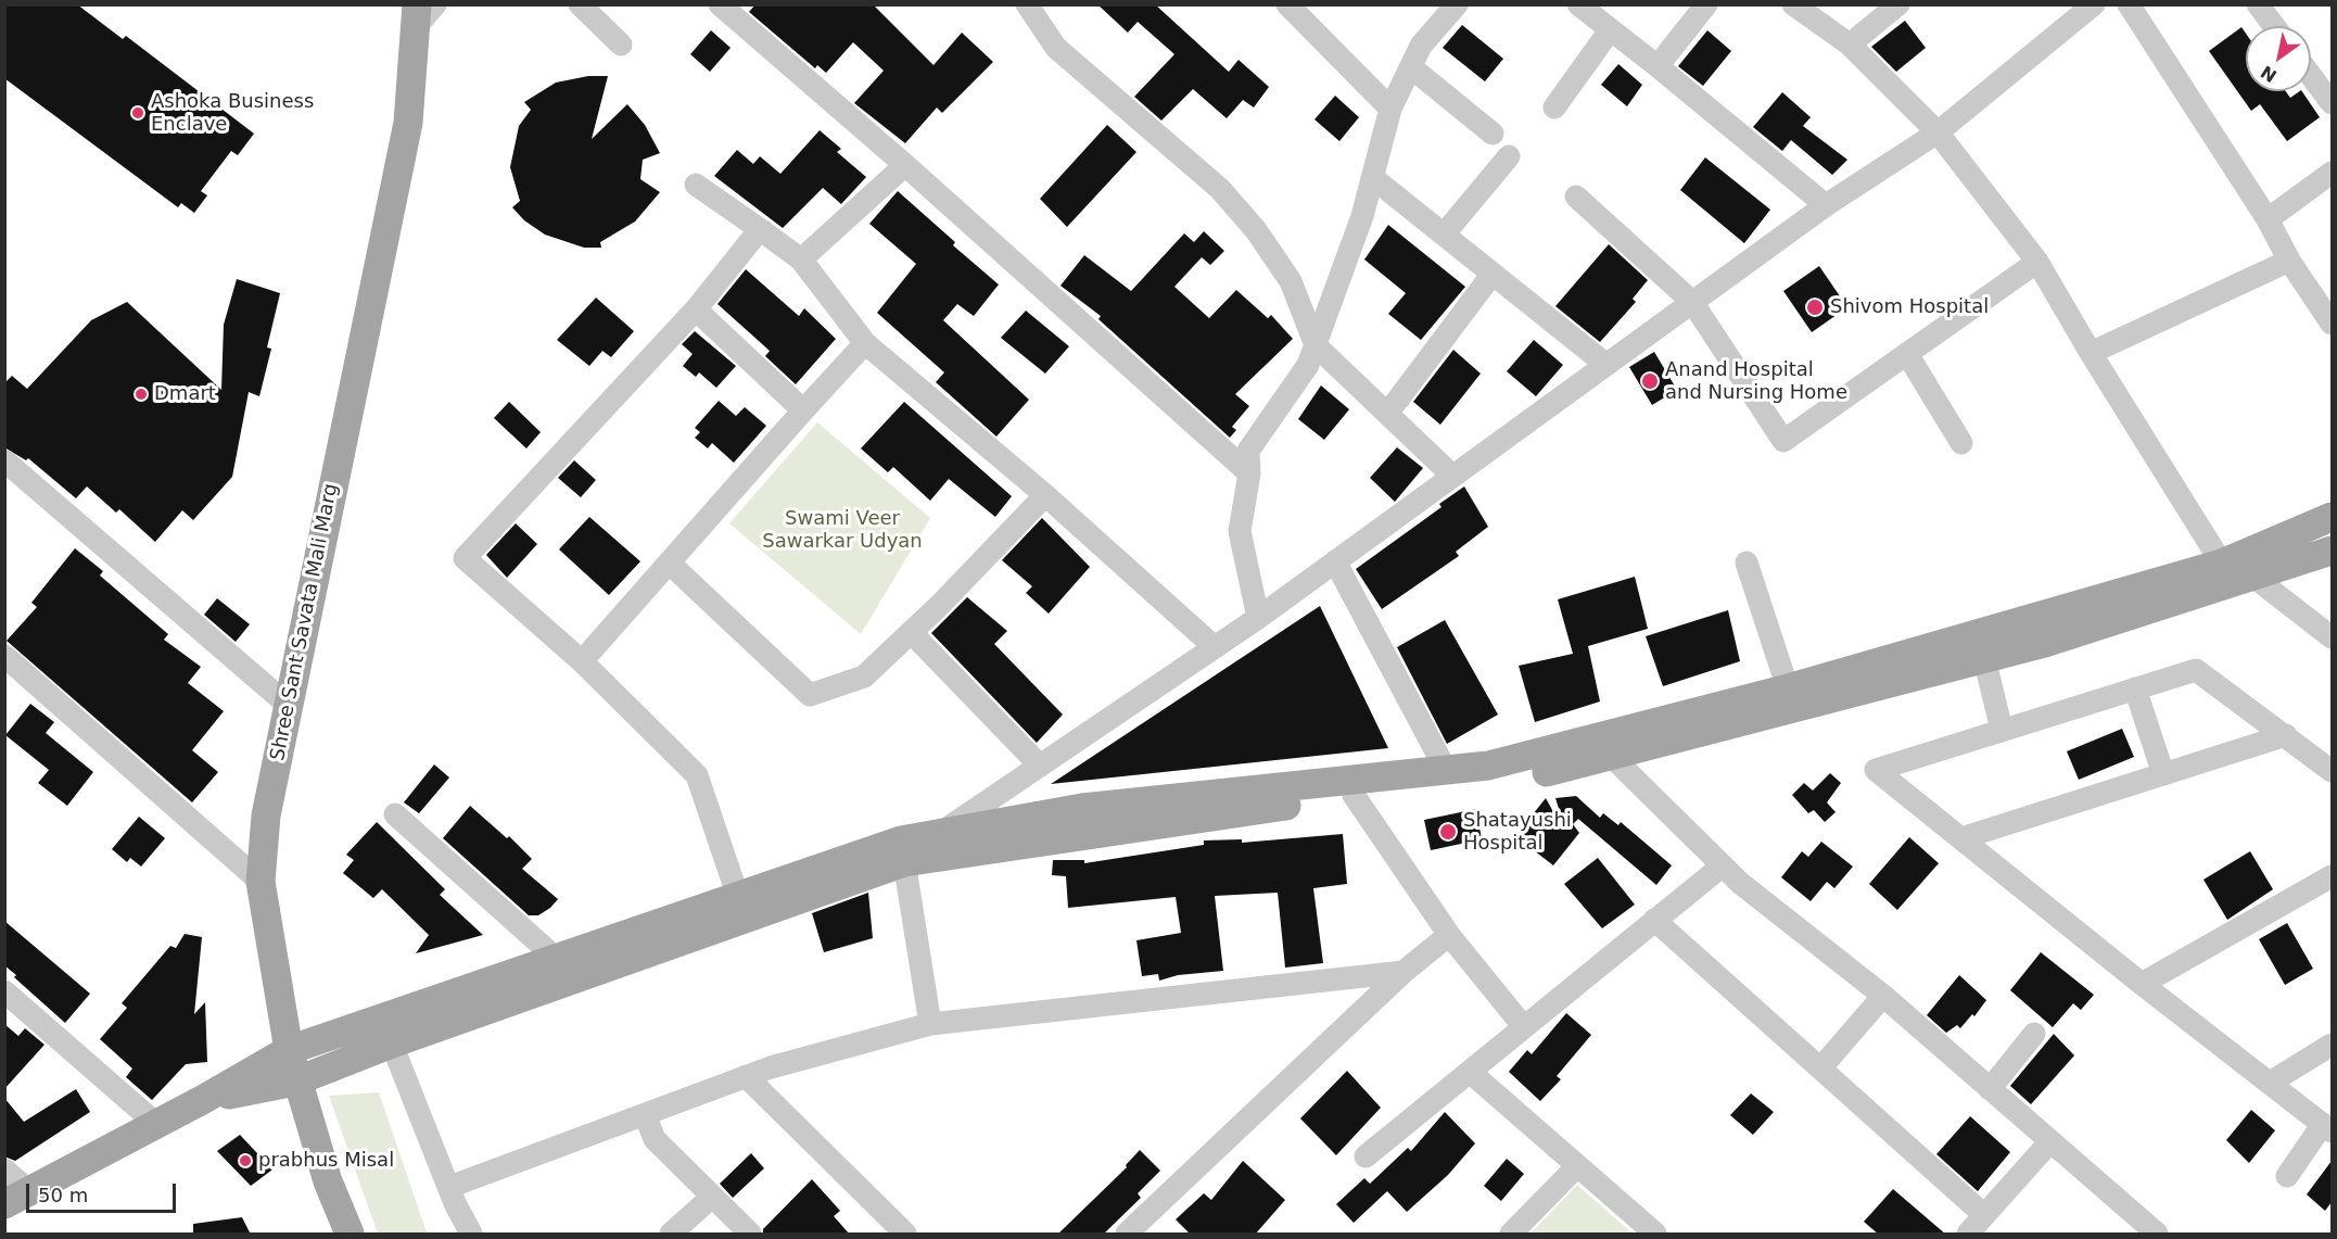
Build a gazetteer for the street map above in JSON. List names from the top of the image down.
{
  "streets": {
    "main road": ["Shree Sant Savata Mali Marg"]
  },
  "parks": ["Swami Veer Sawarkar Udyan"],
  "places": [
    "Ashoka Business Enclave",
    "Shivom Hospital",
    "Anand Hospital and Nursing Home",
    "Dmart",
    "Shatayushi Hospital",
    "prabhus Misal"
  ],
  "scale_bar": "50 m",
  "north": "bottom left"
}
